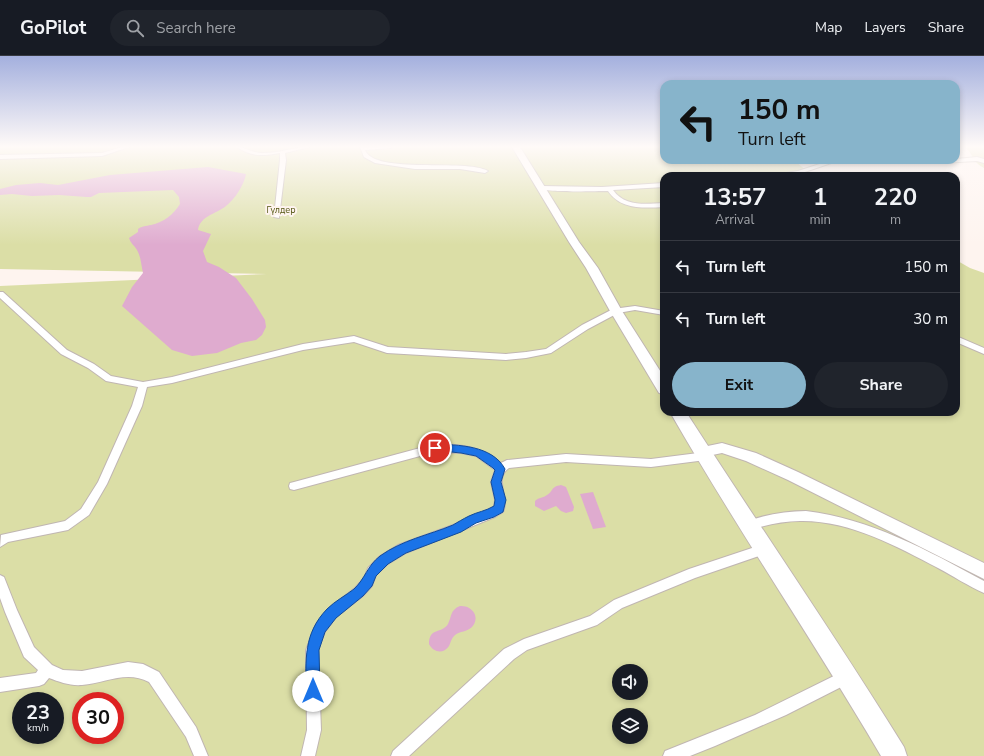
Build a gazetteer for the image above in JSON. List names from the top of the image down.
{
  "parks": ["Гүлдер"],
  "page": {
    "header": "GoPilot",
    "search": "Search here",
    "nav": ["Map", "Layers", "Share"],
    "turn": ["150 m", "Turn left"],
    "eta": [
      "13:57",
      "Arrival",
      "1",
      "min",
      "220",
      "m"
    ],
    "list": [
      {
        "name": "Turn left",
        "value": "150 m"
      },
      {
        "name": "Turn left",
        "value": "30 m"
      }
    ],
    "buttons": ["Exit", "Share"],
    "speed": "23 km/h",
    "limit": "30"
  }
}
